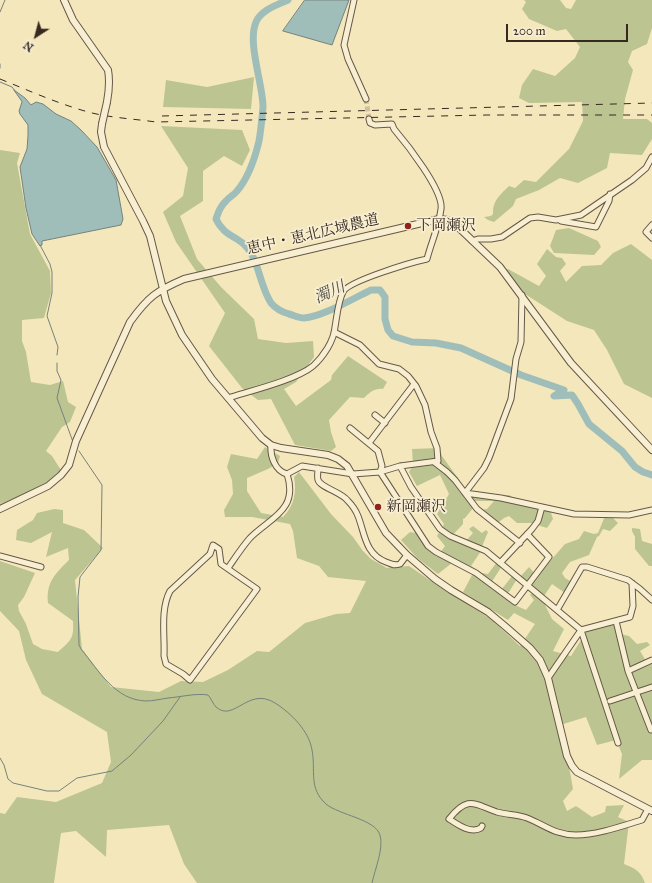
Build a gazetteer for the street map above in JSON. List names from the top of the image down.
{
  "streets": {
    "street": ["恵中・恵北広域農道"]
  },
  "water": ["濁川"],
  "places": ["下岡瀬沢", "新岡瀬沢"],
  "scale_bar": "200 m",
  "north": "bottom left"
}
